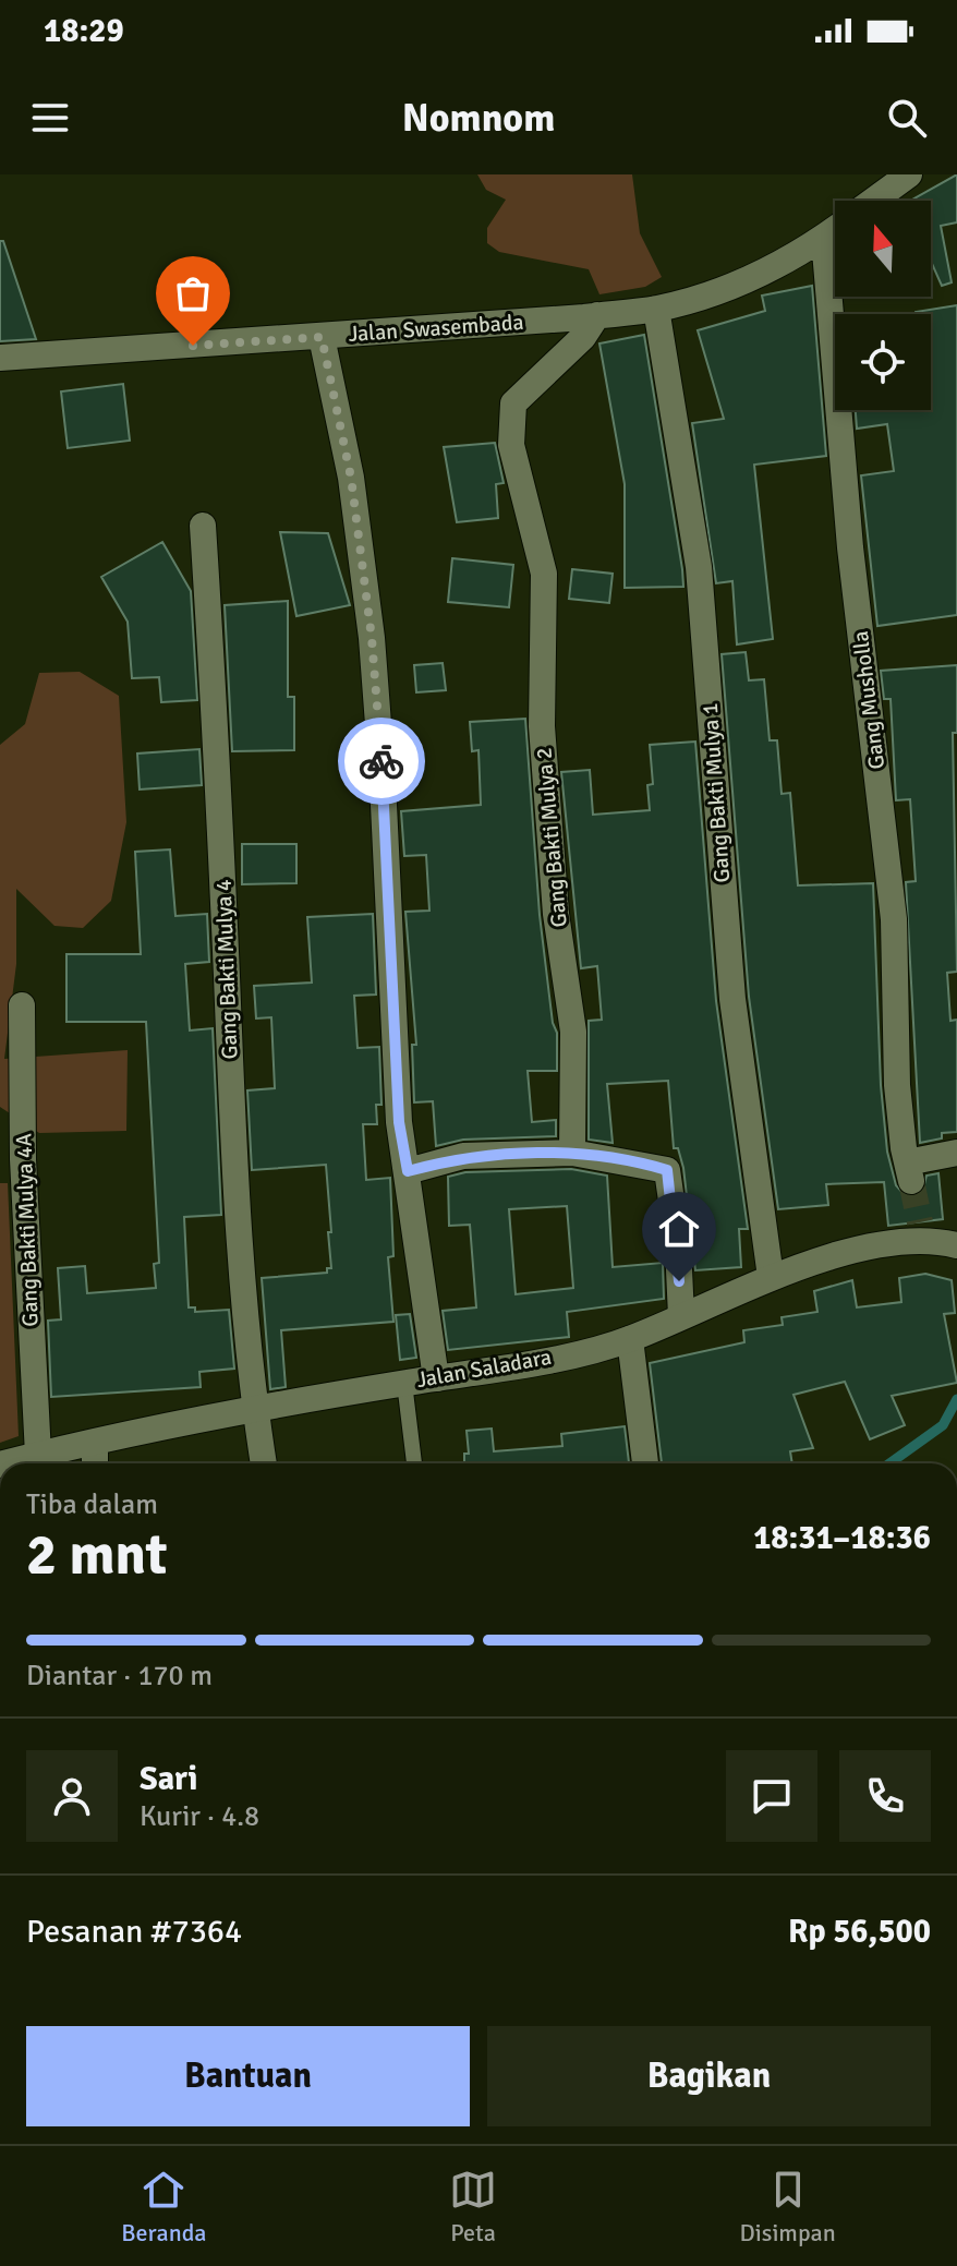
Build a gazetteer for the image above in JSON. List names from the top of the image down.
{
  "streets": {
    "street": [
      "Jalan Swasembada",
      "Gang Musholla",
      "Gang Bakti Mulya 1",
      "Gang Bakti Mulya 2",
      "Gang Bakti Mulya 4",
      "Gang Bakti Mulya 4A",
      "Jalan Saladara"
    ]
  },
  "crossings": [
    ["Jalan Swasembada", "Gang Musholla"],
    ["Jalan Swasembada", "Gang Bakti Mulya 1"],
    ["Jalan Swasembada", "Gang Bakti Mulya 2"],
    ["Gang Bakti Mulya 1", "Jalan Saladara"],
    ["Gang Bakti Mulya 4", "Jalan Saladara"],
    ["Gang Bakti Mulya 4A", "Jalan Saladara"]
  ],
  "north": "top",
  "page": {
    "status": "18:29",
    "header": "Nomnom",
    "heading": ["2 mnt", "Tiba dalam", "18:31–18:36"],
    "panel": [
      "Sari",
      "Kurir · 4.8",
      "Pesanan #7364",
      "Rp 56,500"
    ],
    "bar": "Diantar · 170 m",
    "buttons": ["Bantuan", "Bagikan"],
    "tabs": ["Beranda", "Peta", "Disimpan"]
  }
}
